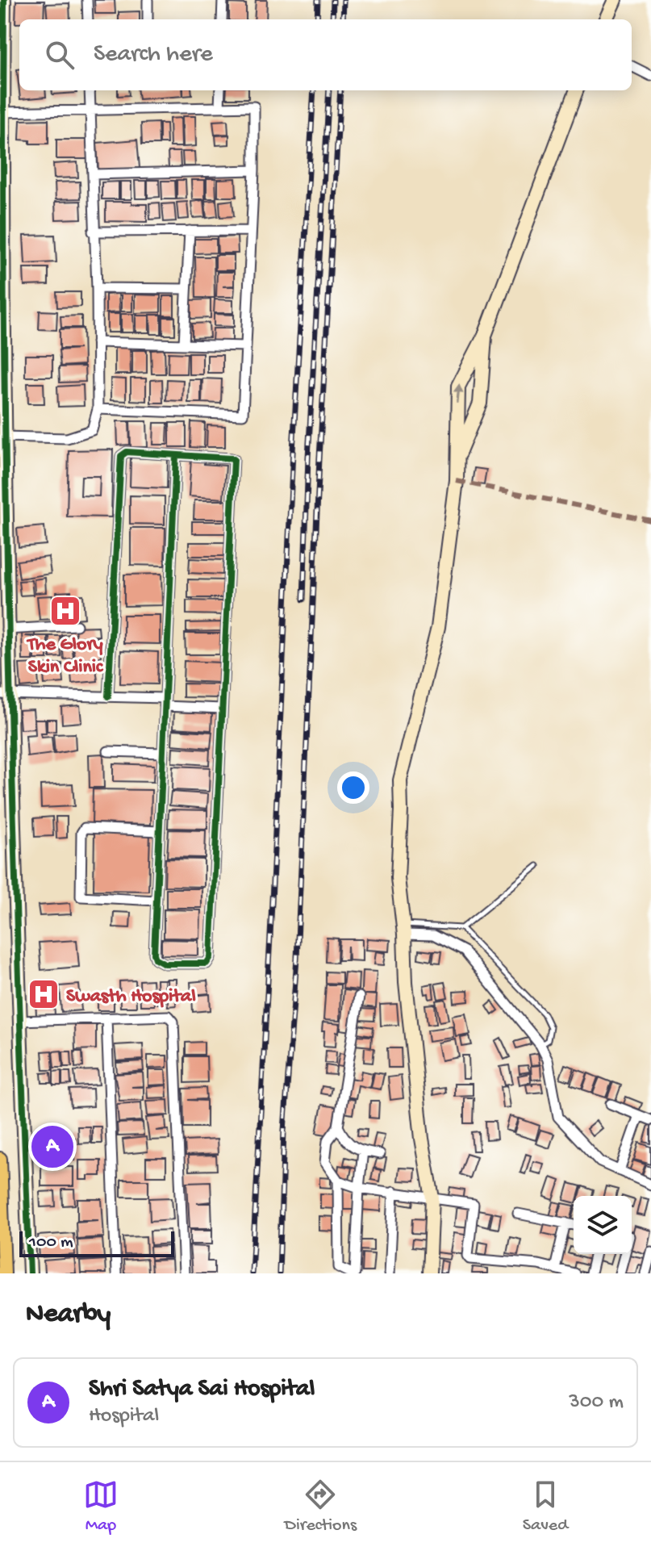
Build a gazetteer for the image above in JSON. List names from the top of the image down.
{
  "places": {
    "hospital": ["The Glory Skin Clinic", "Swasth Hospital"]
  },
  "scale_bar": "100 m",
  "page": {
    "search": "Search here",
    "pins": "A",
    "scale": "100 m",
    "heading": "Nearby",
    "list": [
      {
        "mark": "A",
        "name": "Shri Satya Sai Hospital",
        "note": "Hospital",
        "value": "300 m"
      }
    ],
    "nav": ["Map", "Directions", "Saved"]
  }
}
